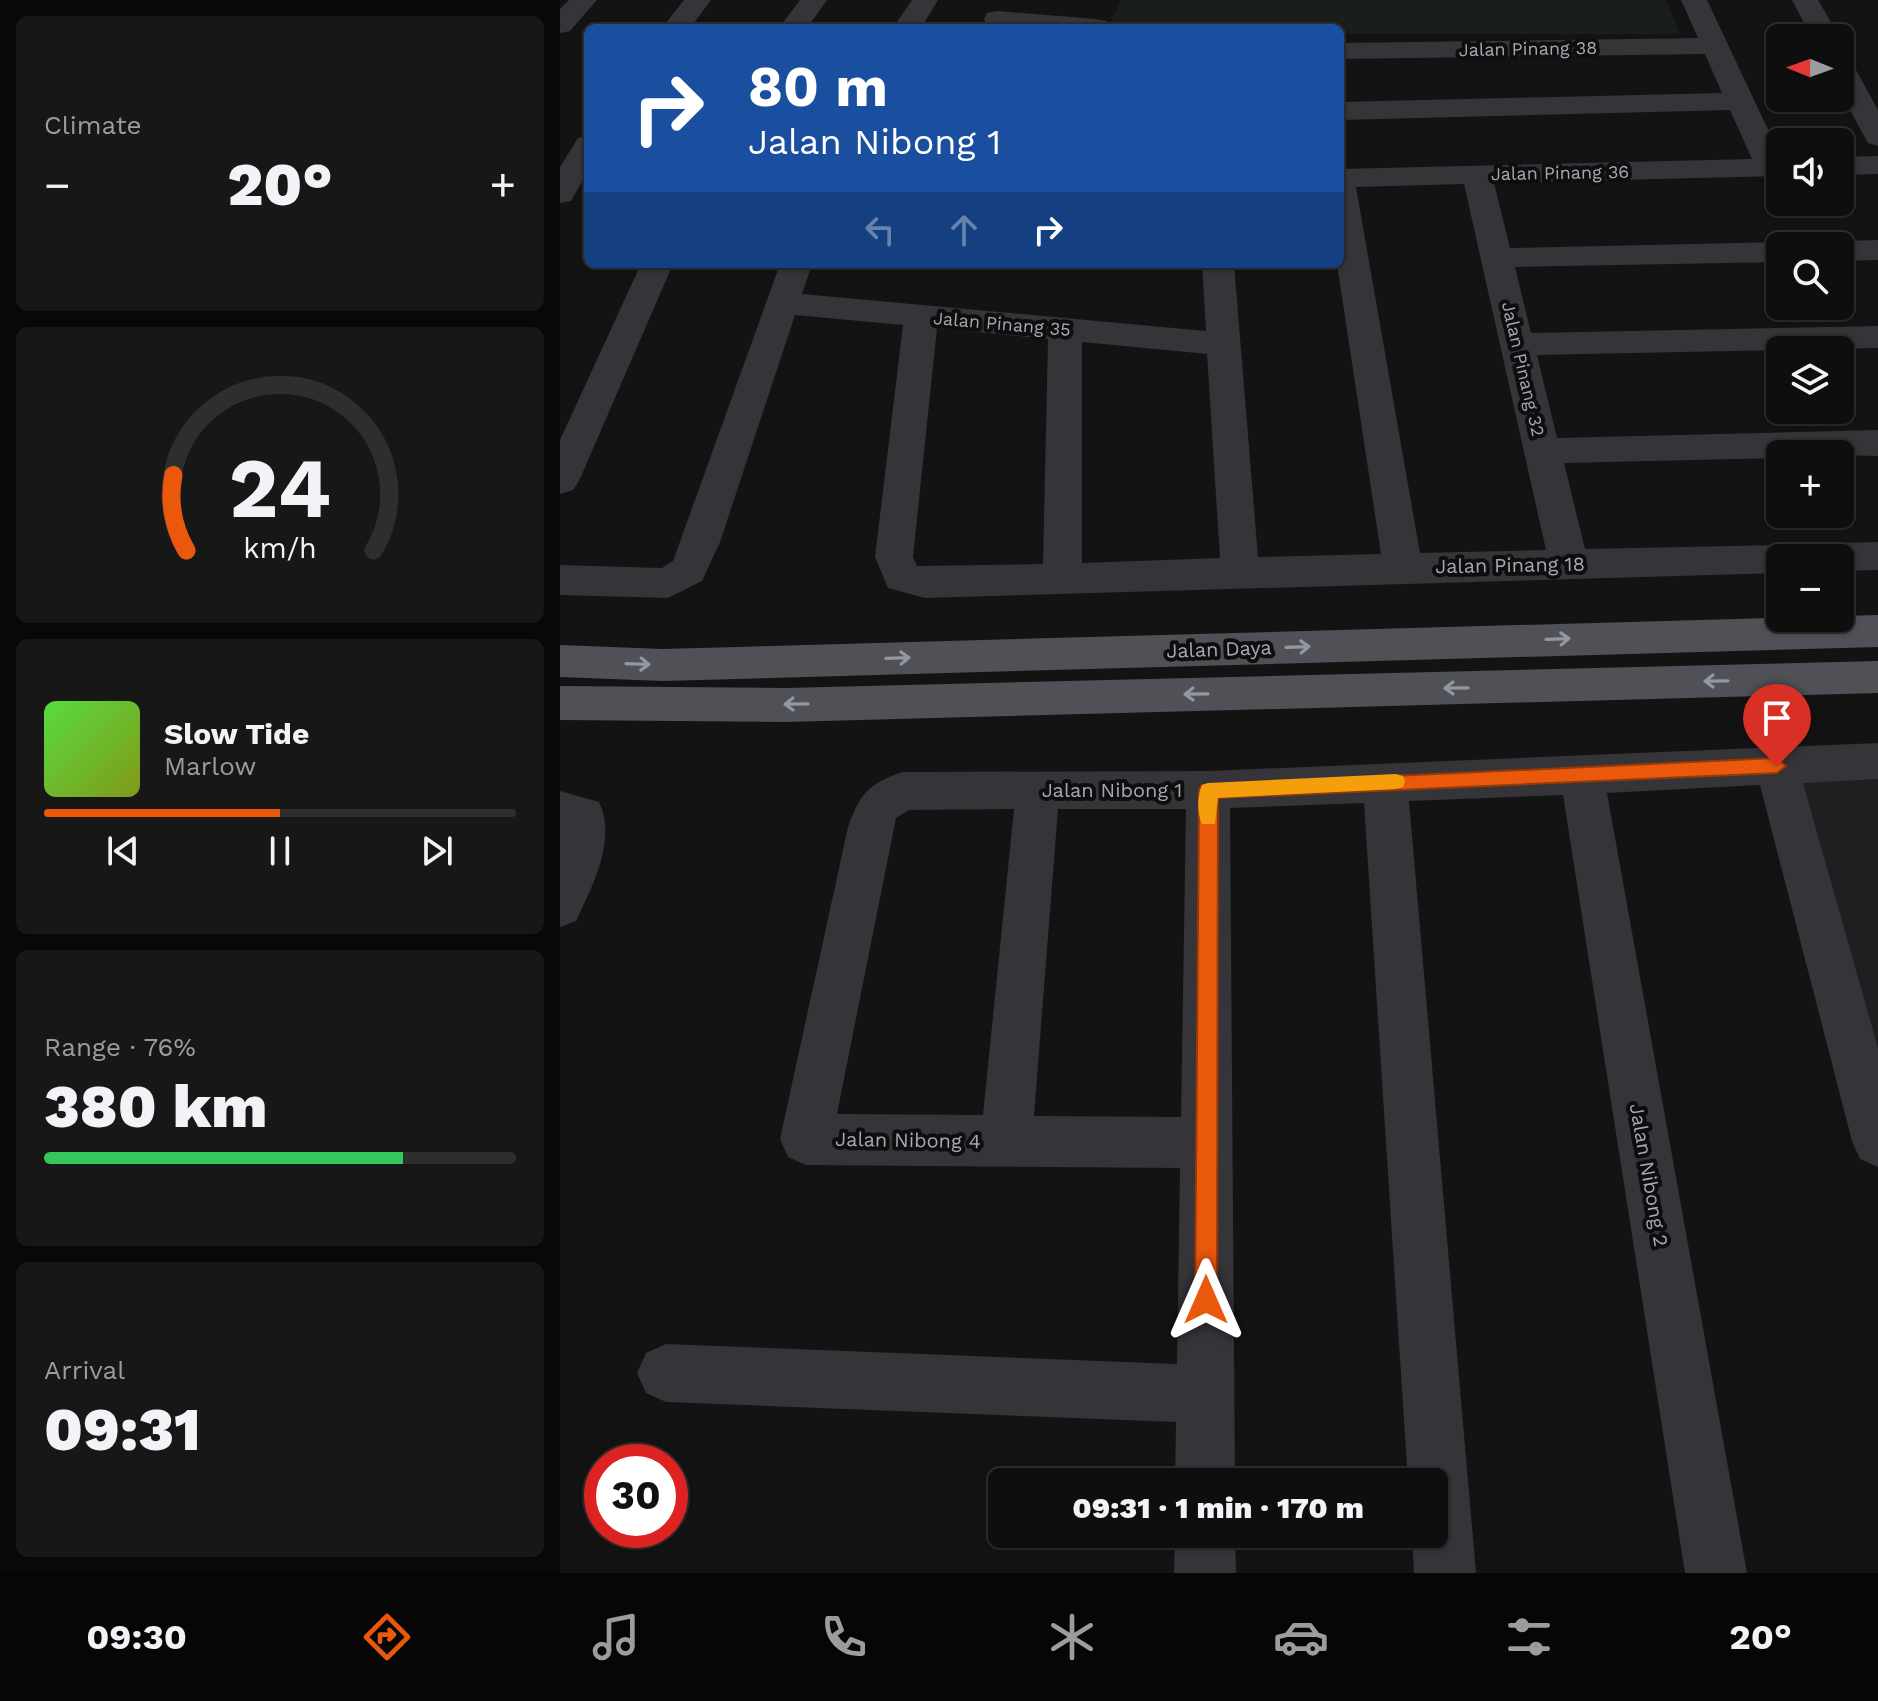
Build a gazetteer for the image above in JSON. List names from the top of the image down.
{
  "streets": {
    "main road": ["Jalan Daya"],
    "street": [
      "Jalan Pinang 38",
      "Jalan Pinang 36",
      "Jalan Pinang 35",
      "Jalan Pinang 32",
      "Jalan Pinang 18",
      "Jalan Nibong 1",
      "Jalan Nibong 4",
      "Jalan Nibong 2"
    ]
  },
  "crossings": [
    ["Jalan Pinang 36", "Jalan Pinang 32"],
    ["Jalan Pinang 35", "Jalan Pinang 18"],
    ["Jalan Pinang 32", "Jalan Pinang 18"],
    ["Jalan Nibong 1", "Jalan Nibong 4"],
    ["Jalan Nibong 1", "Jalan Nibong 2"]
  ],
  "north": "left",
  "page": {
    "tile": [
      "Climate",
      ["Range · 76%", "380 km"],
      ["Arrival", "09:31"]
    ],
    "map_buttons": ["+", "−"],
    "turn": ["80 m", "Jalan Nibong 1"],
    "heat": ["−", "20°", "+"],
    "song": ["Slow Tide", "Marlow"],
    "limit": "30",
    "trip": "09:31 · 1 min · 170 m",
    "tabs": ["09:30", "20°"],
    "gauge": ["24", "km/h"]
  }
}
